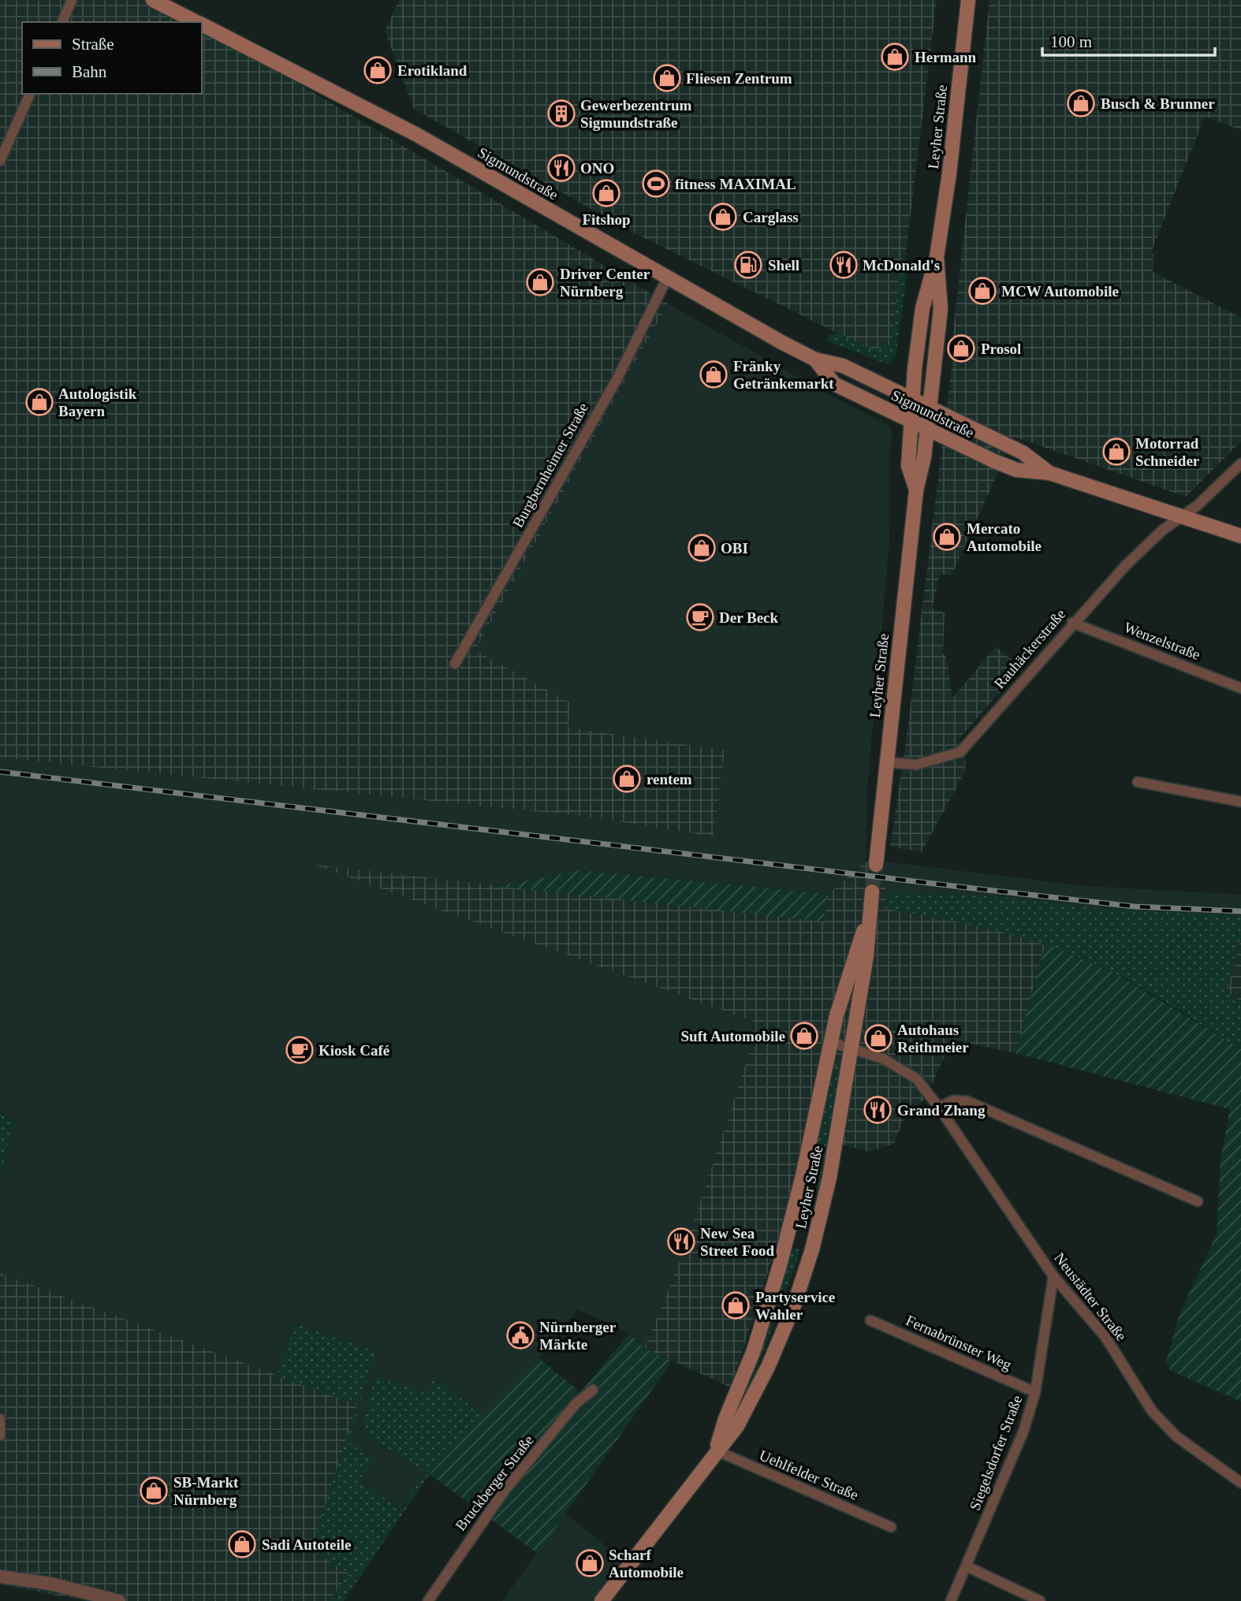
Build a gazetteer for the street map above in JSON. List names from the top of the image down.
{
  "streets": {
    "main road": ["Leyher Straße", "Sigmundstraße"],
    "street": [
      "Burgbernheimer Straße",
      "Wenzelstraße",
      "Rauhäckerstraße",
      "Neustädter Straße",
      "Fernabrünster Weg",
      "Siegelsdorfer Straße",
      "Uehlfelder Straße",
      "Bruckberger Straße"
    ]
  },
  "crossings": [
    ["Leyher Straße", "Sigmundstraße"],
    ["Leyher Straße", "Rauhäckerstraße"],
    ["Leyher Straße", "Neustädter Straße"],
    ["Leyher Straße", "Uehlfelder Straße"],
    ["Sigmundstraße", "Burgbernheimer Straße"],
    ["Sigmundstraße", "Rauhäckerstraße"],
    ["Wenzelstraße", "Rauhäckerstraße"],
    ["Neustädter Straße", "Siegelsdorfer Straße"],
    ["Fernabrünster Weg", "Siegelsdorfer Straße"]
  ],
  "places": {
    "shop": [
      "Hermann",
      "Erotikland",
      "Fliesen Zentrum",
      "Busch & Brunner",
      "Fitshop",
      "Carglass",
      "Driver Center Nürnberg",
      "MCW Automobile",
      "Prosol",
      "Fränky Getränkemarkt",
      "Autologistik Bayern",
      "Motorrad Schneider",
      "Mercato Automobile",
      "OBI",
      "rentem",
      "Suft Automobile",
      "Autohaus Reithmeier",
      "Partyservice Wahler",
      "SB-Markt Nürnberg",
      "Sadi Autoteile",
      "Scharf Automobile"
    ],
    "building": ["Gewerbezentrum Sigmundstraße"],
    "restaurant": [
      "ONO",
      "McDonald's",
      "Grand Zhang",
      "New Sea Street Food"
    ],
    "sports": ["fitness MAXIMAL"],
    "fuel station": ["Shell"],
    "cafe": ["Der Beck", "Kiosk Café"],
    "public building": ["Nürnberger Märkte"]
  },
  "legend": ["Straße", "Bahn"],
  "scale_bar": "100 m"
}
